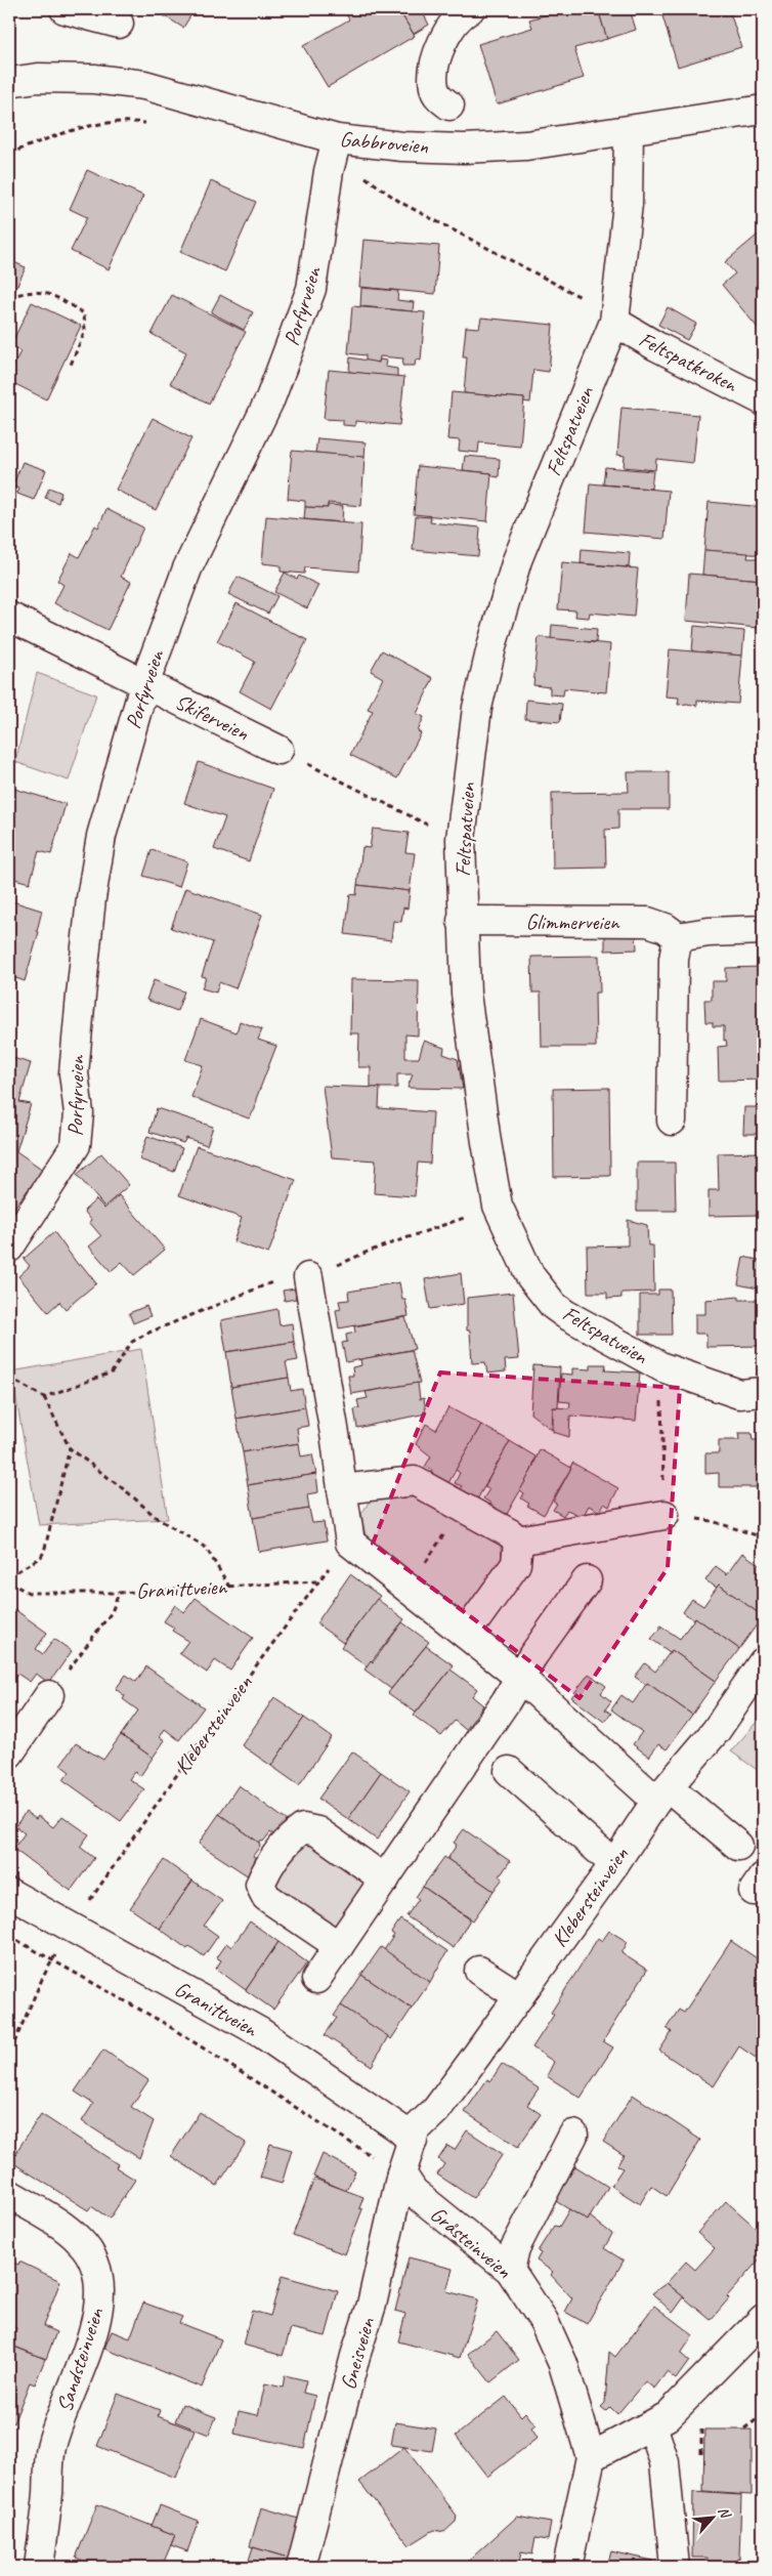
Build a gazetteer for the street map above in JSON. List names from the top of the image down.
{
  "streets": {
    "street": [
      "Gabbroveien",
      "Porfyrveien",
      "Feltspatkroken",
      "Feltspatveien",
      "Skiferveien",
      "Glimmerveien",
      "Granittveien",
      "Klebersteinveien",
      "Gråsteinveien",
      "Gneisveien",
      "Sandsteinveien"
    ]
  },
  "crossings": [
    ["Gabbroveien", "Porfyrveien"],
    ["Gabbroveien", "Feltspatveien"],
    ["Porfyrveien", "Skiferveien"],
    ["Feltspatkroken", "Feltspatveien"],
    ["Feltspatveien", "Glimmerveien"],
    ["Granittveien", "Klebersteinveien"],
    ["Granittveien", "Gneisveien"],
    ["Klebersteinveien", "Gneisveien"],
    ["Gråsteinveien", "Gneisveien"]
  ],
  "north": "top right"
}
